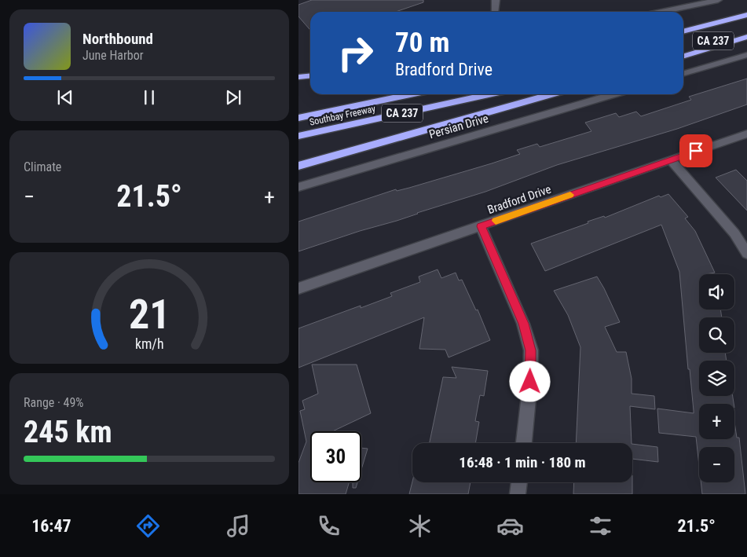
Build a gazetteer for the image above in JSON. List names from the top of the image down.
{
  "streets": {
    "highway": ["CA 237", "Southbay Freeway"],
    "street": ["Persian Drive", "Bradford Drive"]
  },
  "page": {
    "turn": ["70 m", "Bradford Drive"],
    "song": ["Northbound", "June Harbor"],
    "tile": [
      "Climate",
      ["Range · 49%", "245 km"]
    ],
    "heat": ["−", "21.5°", "+"],
    "map_buttons": ["+", "−"],
    "limit": "30",
    "trip": "16:48 · 1 min · 180 m",
    "tabs": ["16:47", "21.5°"],
    "gauge": ["21", "km/h"]
  }
}
